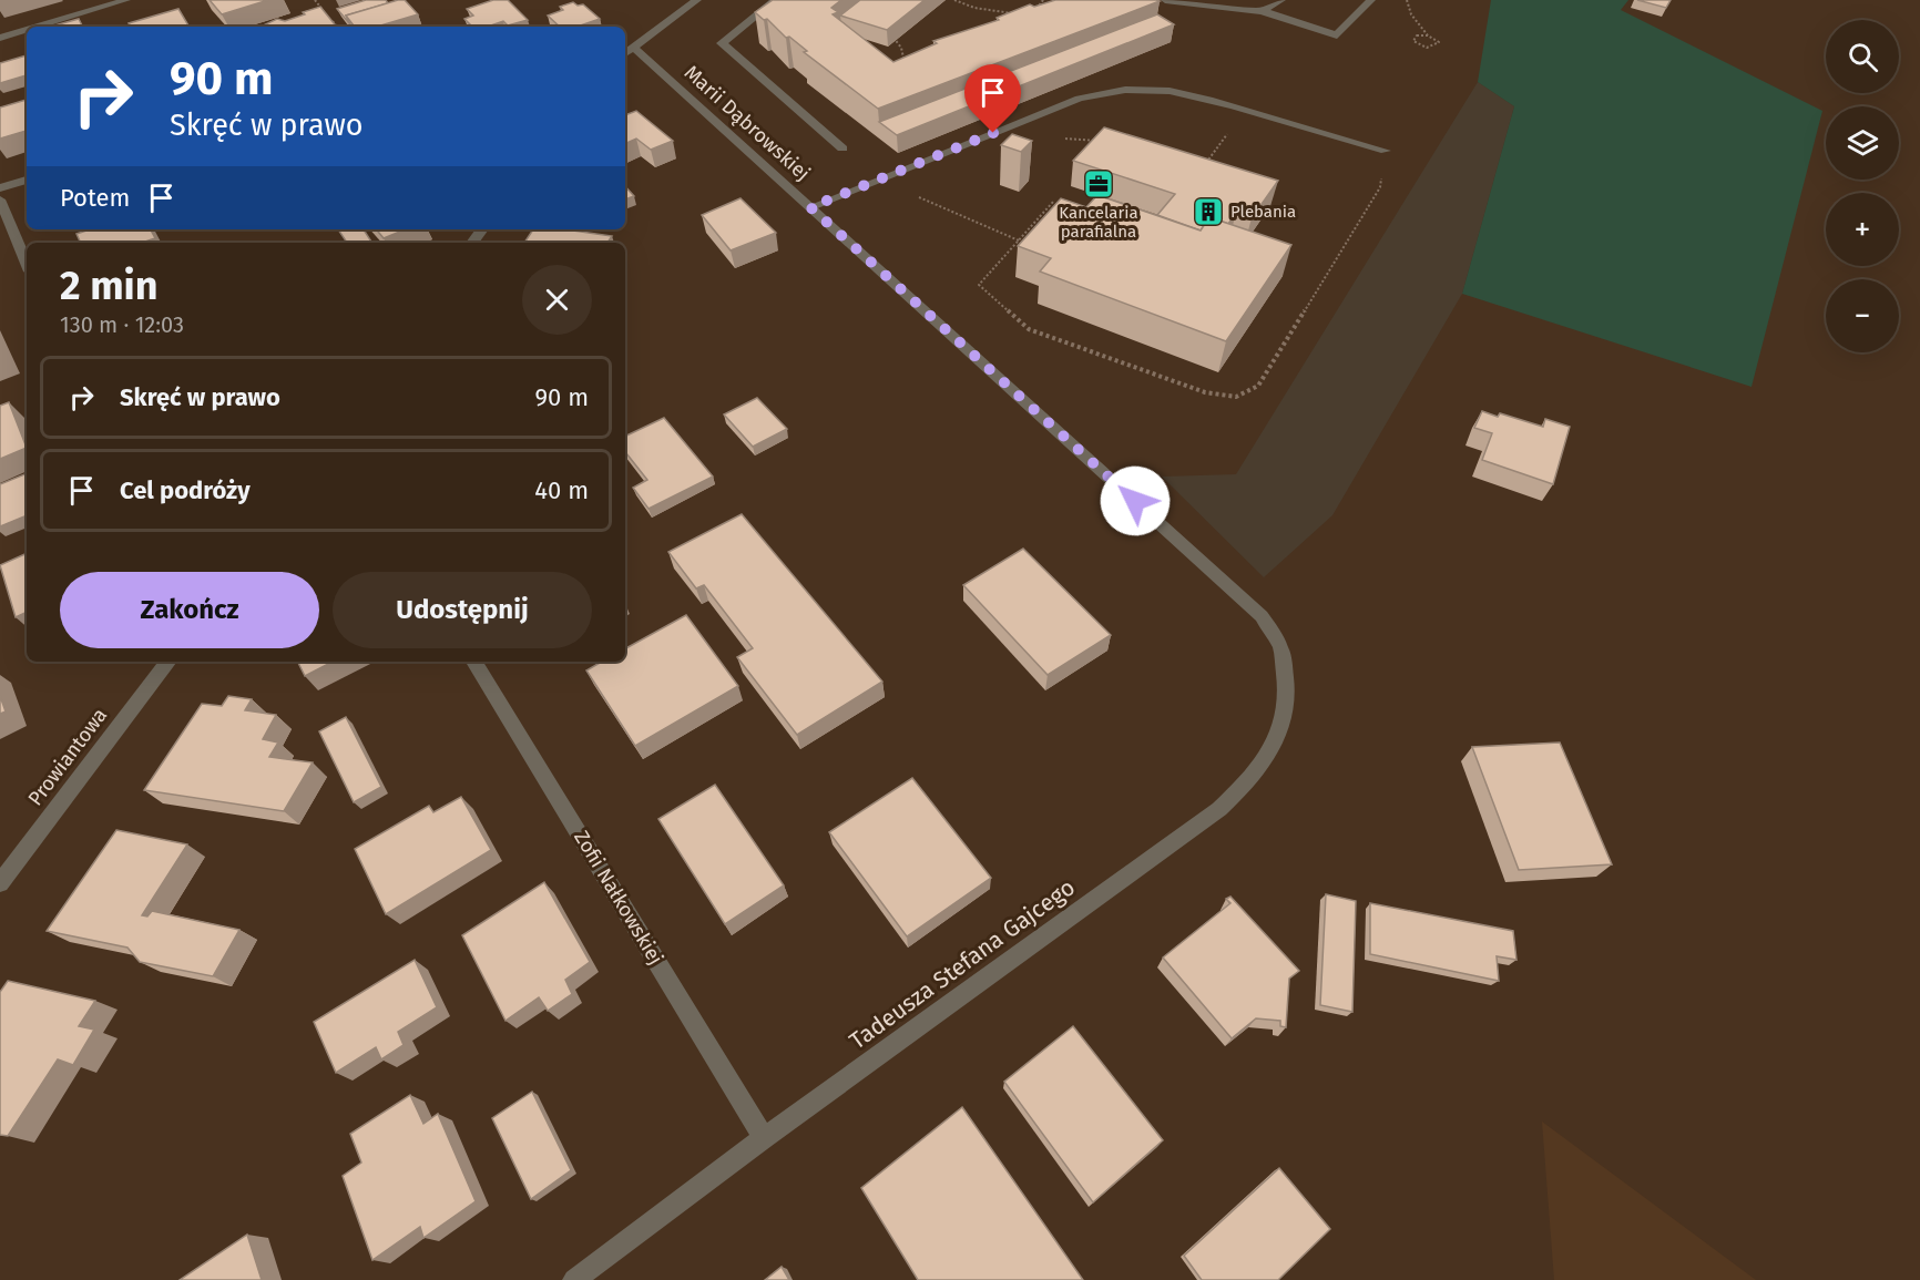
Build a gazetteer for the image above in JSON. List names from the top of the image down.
{
  "streets": {
    "street": [
      "Marii Dąbrowskiej",
      "Prowiantowa",
      "Zofii Nałkowskiej",
      "Tadeusza Stefana Gajcego"
    ]
  },
  "crossings": [
    ["Marii Dąbrowskiej", "Tadeusza Stefana Gajcego"],
    ["Zofii Nałkowskiej", "Tadeusza Stefana Gajcego"]
  ],
  "places": {
    "office": ["Kancelaria parafialna"],
    "building": ["Plebania"]
  },
  "page": {
    "map_buttons": ["+", "−"],
    "turn": ["90 m", "Skręć w prawo"],
    "then": "Potem",
    "heading": ["2 min", "130 m · 12:03"],
    "list": [
      {
        "name": "Skręć w prawo",
        "value": "90 m"
      },
      {
        "name": "Cel podróży",
        "value": "40 m"
      }
    ],
    "buttons": ["Zakończ", "Udostępnij"]
  }
}
